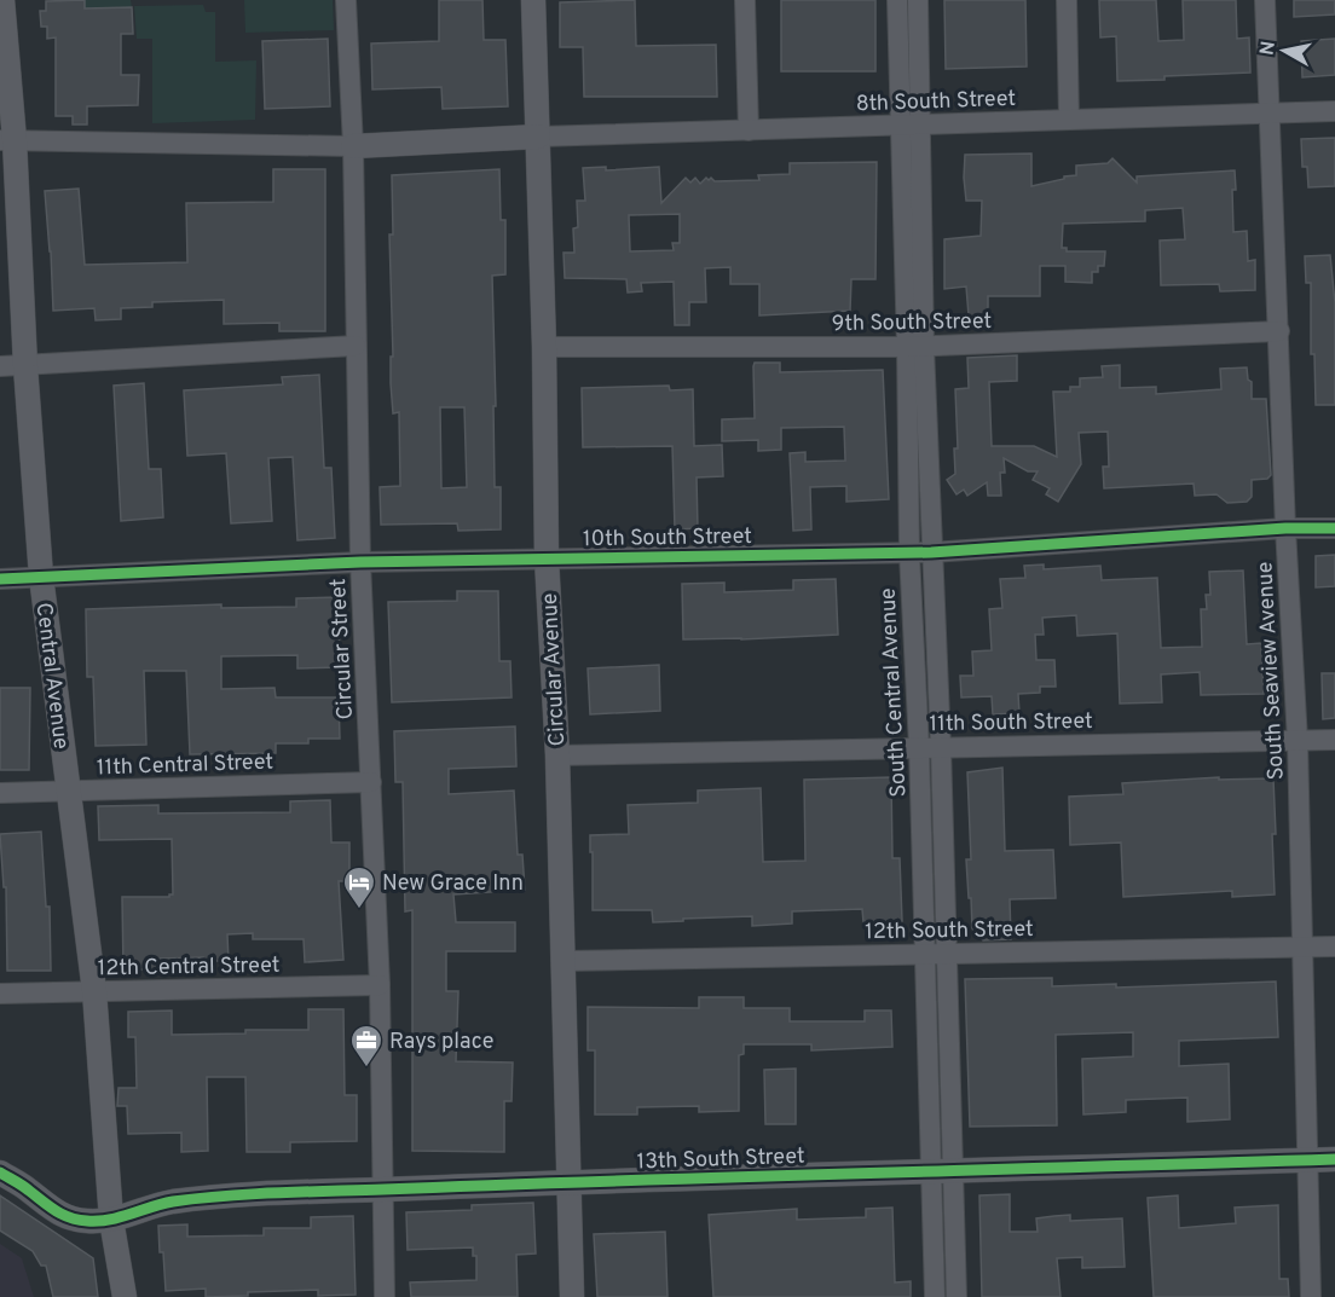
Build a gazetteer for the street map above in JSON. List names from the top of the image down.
{
  "streets": {
    "street": [
      "8th South Street",
      "9th South Street",
      "10th South Street",
      "Circular Street",
      "Circular Avenue",
      "South Seaview Avenue",
      "Central Avenue",
      "South Central Avenue",
      "11th South Street",
      "11th Central Street",
      "12th South Street",
      "12th Central Street",
      "13th South Street"
    ]
  },
  "crossings": [
    ["8th South Street", "Circular Avenue"],
    ["8th South Street", "South Seaview Avenue"],
    ["8th South Street", "South Central Avenue"],
    ["9th South Street", "Circular Avenue"],
    ["9th South Street", "South Seaview Avenue"],
    ["9th South Street", "South Central Avenue"],
    ["10th South Street", "Circular Street"],
    ["10th South Street", "Circular Avenue"],
    ["10th South Street", "South Seaview Avenue"],
    ["10th South Street", "Central Avenue"],
    ["10th South Street", "South Central Avenue"],
    ["Circular Street", "11th Central Street"],
    ["Circular Street", "12th Central Street"],
    ["Circular Street", "13th South Street"],
    ["Circular Avenue", "11th South Street"],
    ["Circular Avenue", "12th South Street"],
    ["Circular Avenue", "13th South Street"],
    ["South Seaview Avenue", "11th South Street"],
    ["South Seaview Avenue", "12th South Street"],
    ["South Seaview Avenue", "13th South Street"],
    ["Central Avenue", "11th Central Street"],
    ["Central Avenue", "12th Central Street"],
    ["Central Avenue", "13th South Street"],
    ["South Central Avenue", "11th South Street"],
    ["South Central Avenue", "12th South Street"],
    ["South Central Avenue", "13th South Street"]
  ],
  "places": {
    "hotel": ["New Grace Inn"],
    "office": ["Rays place"]
  },
  "north": "left"
}
